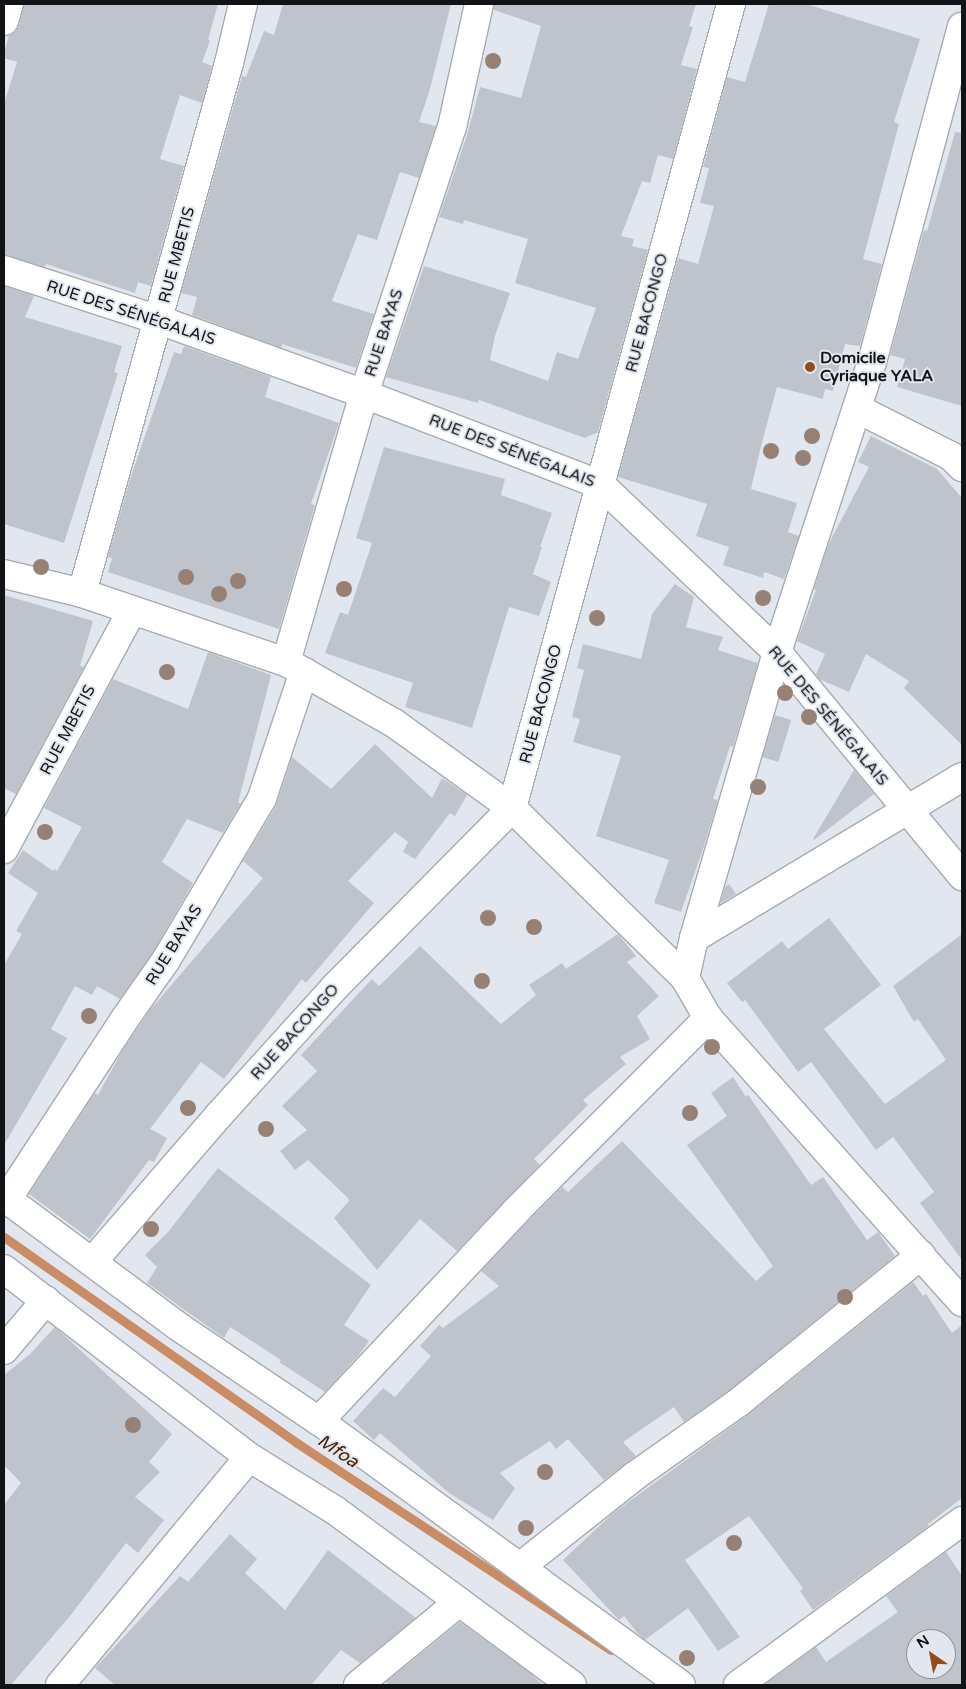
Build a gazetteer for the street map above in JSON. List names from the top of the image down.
{
  "streets": {
    "street": [
      "RUE MBETIS",
      "RUE DES SÉNÉGALAIS",
      "RUE BACONGO",
      "RUE BAYAS"
    ]
  },
  "crossings": [
    ["RUE MBETIS", "RUE DES SÉNÉGALAIS"],
    ["RUE DES SÉNÉGALAIS", "RUE BACONGO"],
    ["RUE DES SÉNÉGALAIS", "RUE BAYAS"]
  ],
  "water": ["Mfoa"],
  "places": ["Domicile Cyriaque YALA"],
  "north": "top left"
}
